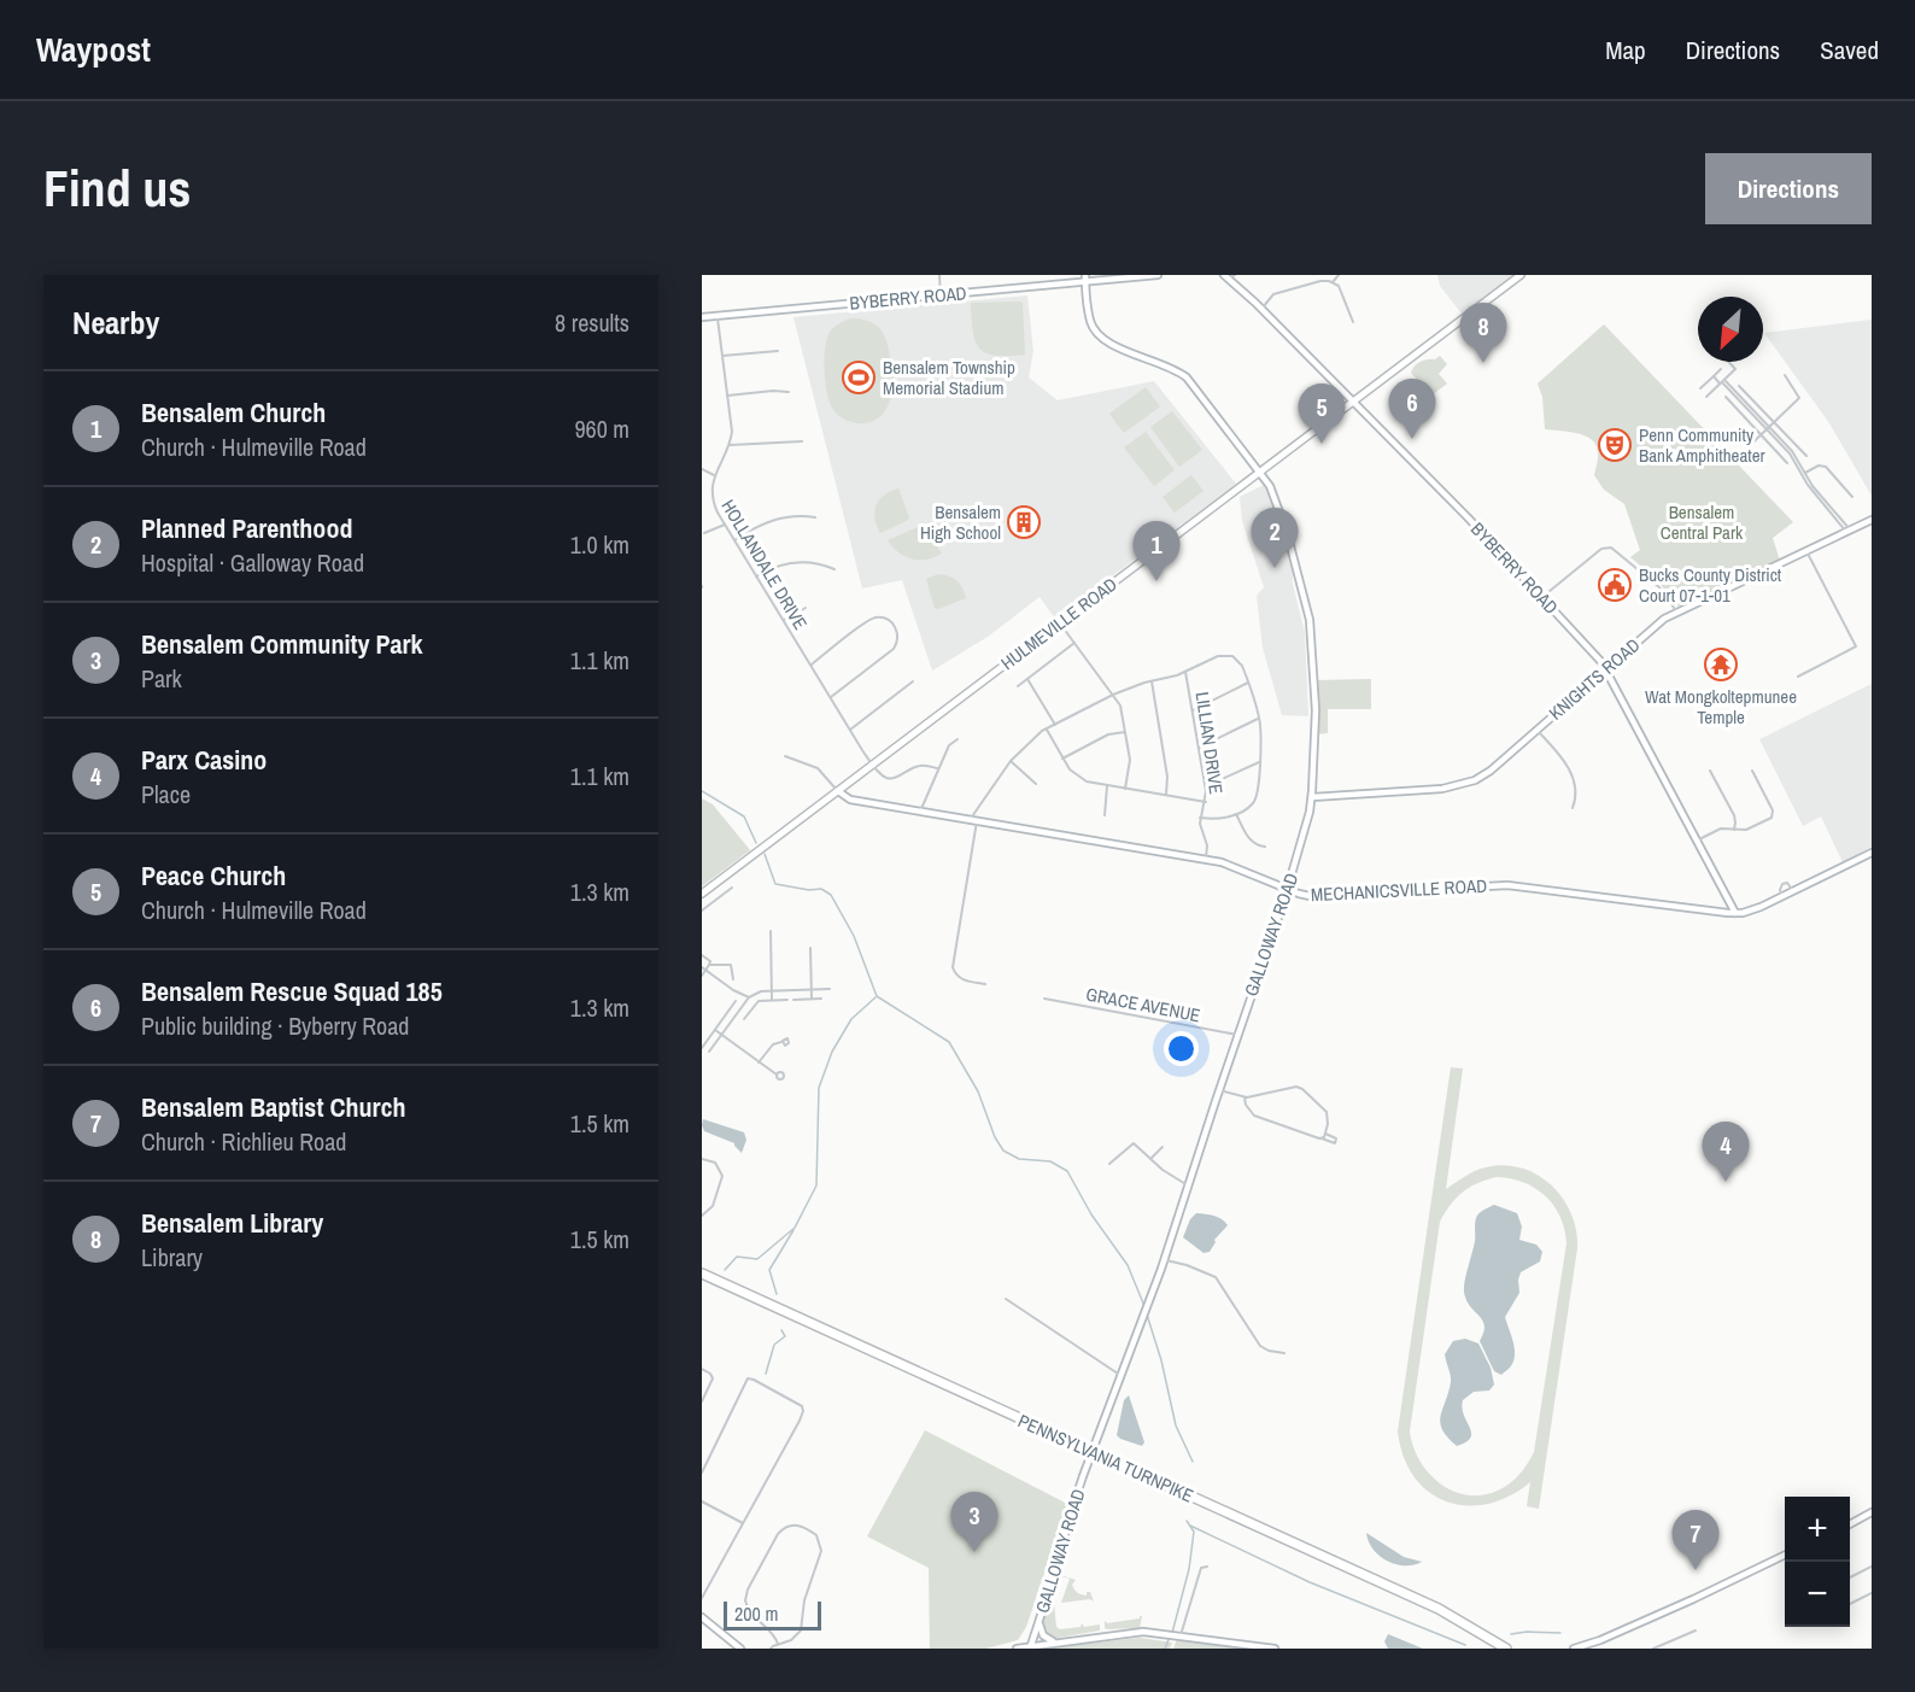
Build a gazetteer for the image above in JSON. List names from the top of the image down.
{
  "streets": {
    "highway": ["PENNSYLVANIA TURNPIKE"],
    "main road": [
      "BYBERRY ROAD",
      "HULMEVILLE ROAD",
      "KNIGHTS ROAD",
      "MECHANICSVILLE ROAD",
      "GALLOWAY ROAD"
    ],
    "street": ["HOLLANDALE DRIVE", "LILLIAN DRIVE", "GRACE AVENUE"]
  },
  "crossings": [
    ["BYBERRY ROAD", "HULMEVILLE ROAD"],
    ["BYBERRY ROAD", "KNIGHTS ROAD"],
    ["BYBERRY ROAD", "MECHANICSVILLE ROAD"],
    ["BYBERRY ROAD", "GALLOWAY ROAD"],
    ["HOLLANDALE DRIVE", "HULMEVILLE ROAD"],
    ["HULMEVILLE ROAD", "MECHANICSVILLE ROAD"],
    ["HULMEVILLE ROAD", "GALLOWAY ROAD"],
    ["KNIGHTS ROAD", "GALLOWAY ROAD"],
    ["LILLIAN DRIVE", "MECHANICSVILLE ROAD"],
    ["MECHANICSVILLE ROAD", "GALLOWAY ROAD"],
    ["GALLOWAY ROAD", "GRACE AVENUE"]
  ],
  "parks": ["Bensalem Central Park"],
  "places": {
    "sports": ["Bensalem Township Memorial Stadium"],
    "theatre": ["Penn Community Bank Amphitheater"],
    "building": ["Bensalem High School"],
    "public building": ["Bucks County District Court 07-1-01"],
    "temple": ["Wat Mongkoltepmunee Temple"]
  },
  "scale_bar": "200 m",
  "north": "bottom left",
  "page": {
    "header": "Waypost",
    "nav": ["Map", "Directions", "Saved"],
    "buttons": "Directions",
    "title": "Find us",
    "heading": ["Nearby", "8 results"],
    "pins": [
      "8",
      "6",
      "5",
      "2",
      "1",
      "4",
      "3",
      "7"
    ],
    "list": [
      {
        "mark": "1",
        "name": "Bensalem Church",
        "note": "Church · Hulmeville Road",
        "value": "960 m"
      },
      {
        "mark": "2",
        "name": "Planned Parenthood",
        "note": "Hospital · Galloway Road",
        "value": "1.0 km"
      },
      {
        "mark": "3",
        "name": "Bensalem Community Park",
        "note": "Park",
        "value": "1.1 km"
      },
      {
        "mark": "4",
        "name": "Parx Casino",
        "note": "Place",
        "value": "1.1 km"
      },
      {
        "mark": "5",
        "name": "Peace Church",
        "note": "Church · Hulmeville Road",
        "value": "1.3 km"
      },
      {
        "mark": "6",
        "name": "Bensalem Rescue Squad 185",
        "note": "Public building · Byberry Road",
        "value": "1.3 km"
      },
      {
        "mark": "7",
        "name": "Bensalem Baptist Church",
        "note": "Church · Richlieu Road",
        "value": "1.5 km"
      },
      {
        "mark": "8",
        "name": "Bensalem Library",
        "note": "Library",
        "value": "1.5 km"
      }
    ],
    "map_buttons": ["+", "−"],
    "scale": "200 m"
  }
}
